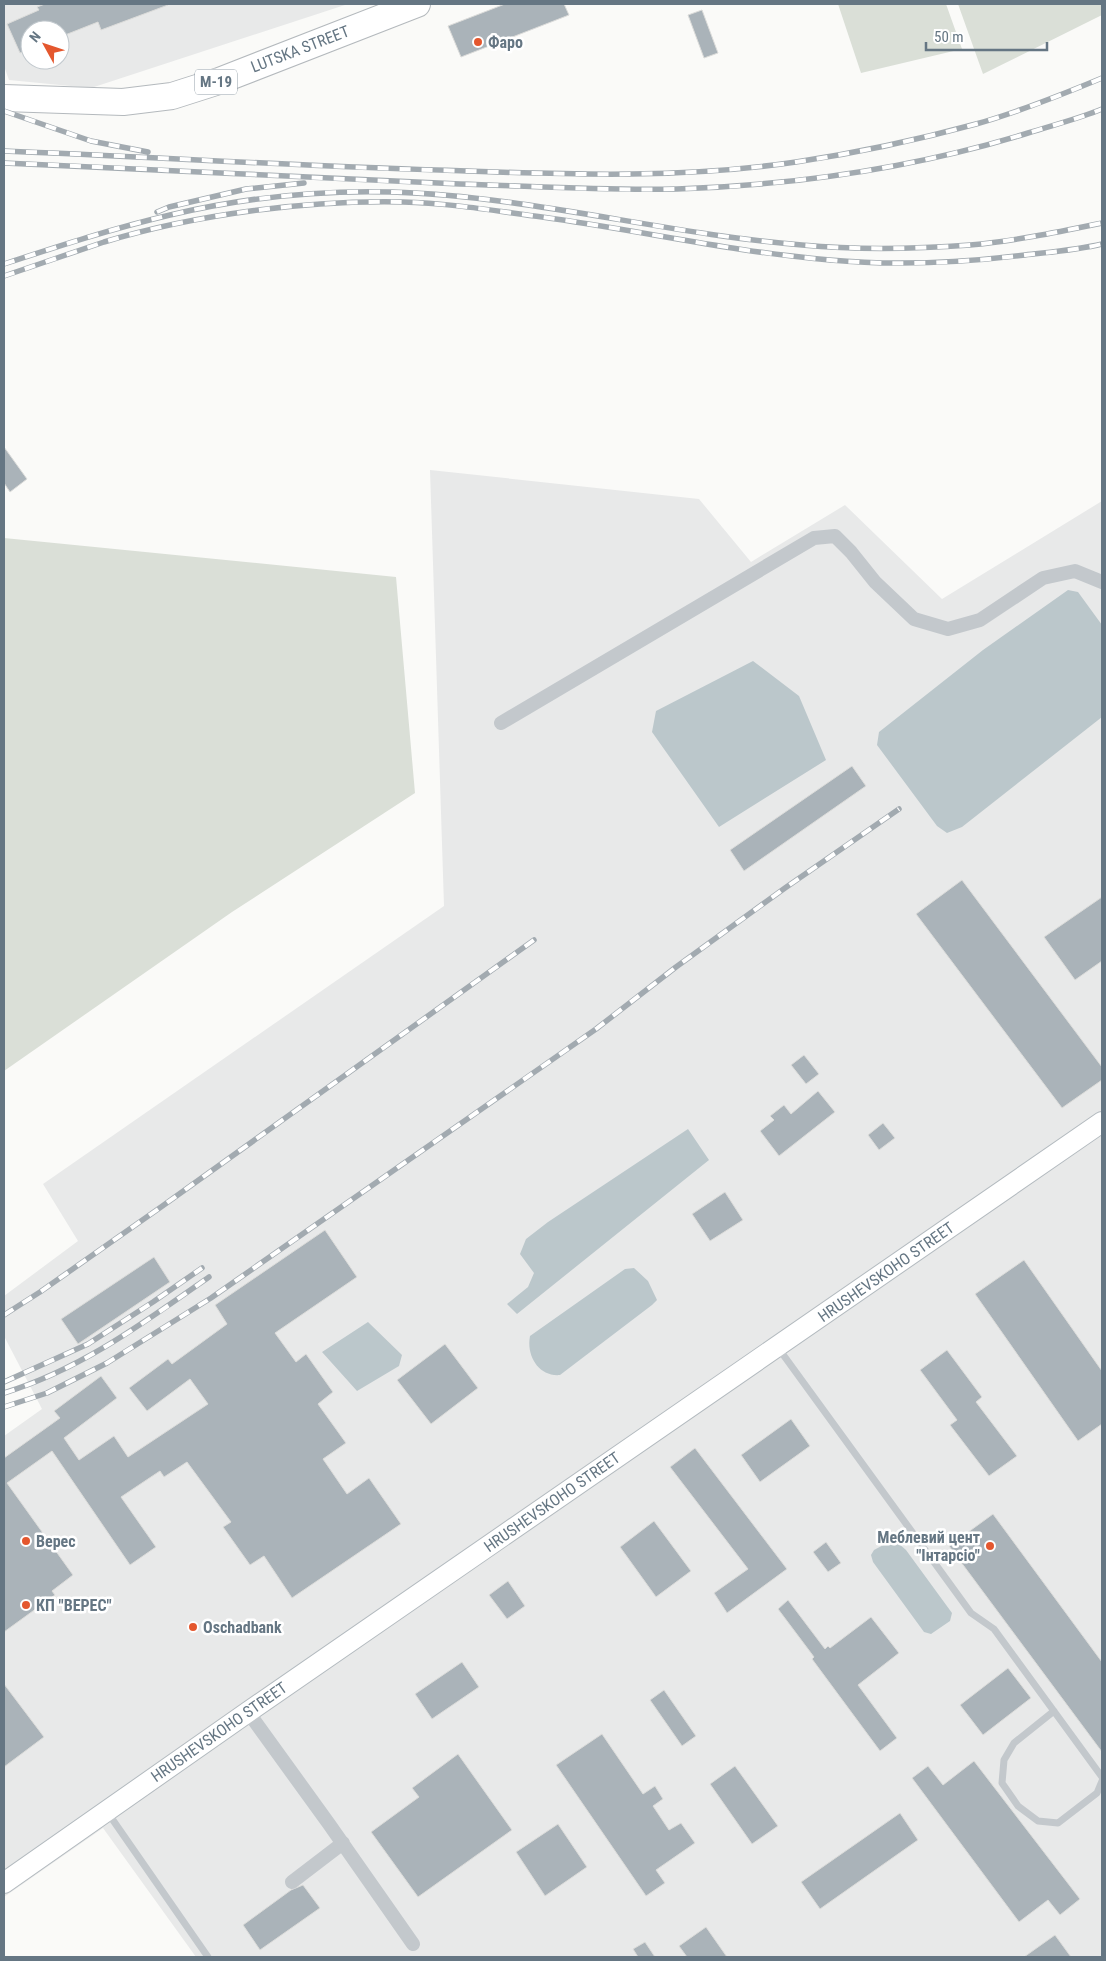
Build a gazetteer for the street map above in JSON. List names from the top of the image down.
{
  "streets": {
    "highway": ["LUTSKA STREET", "М-19"],
    "street": ["HRUSHEVSKOHO STREET"]
  },
  "places": [
    "Фаро",
    "Верес",
    "Меблевий цент \"Інтарсіо\"",
    "КП \"ВЕРЕС\"",
    "Oschadbank"
  ],
  "scale_bar": "50 m",
  "north": "top left"
}
